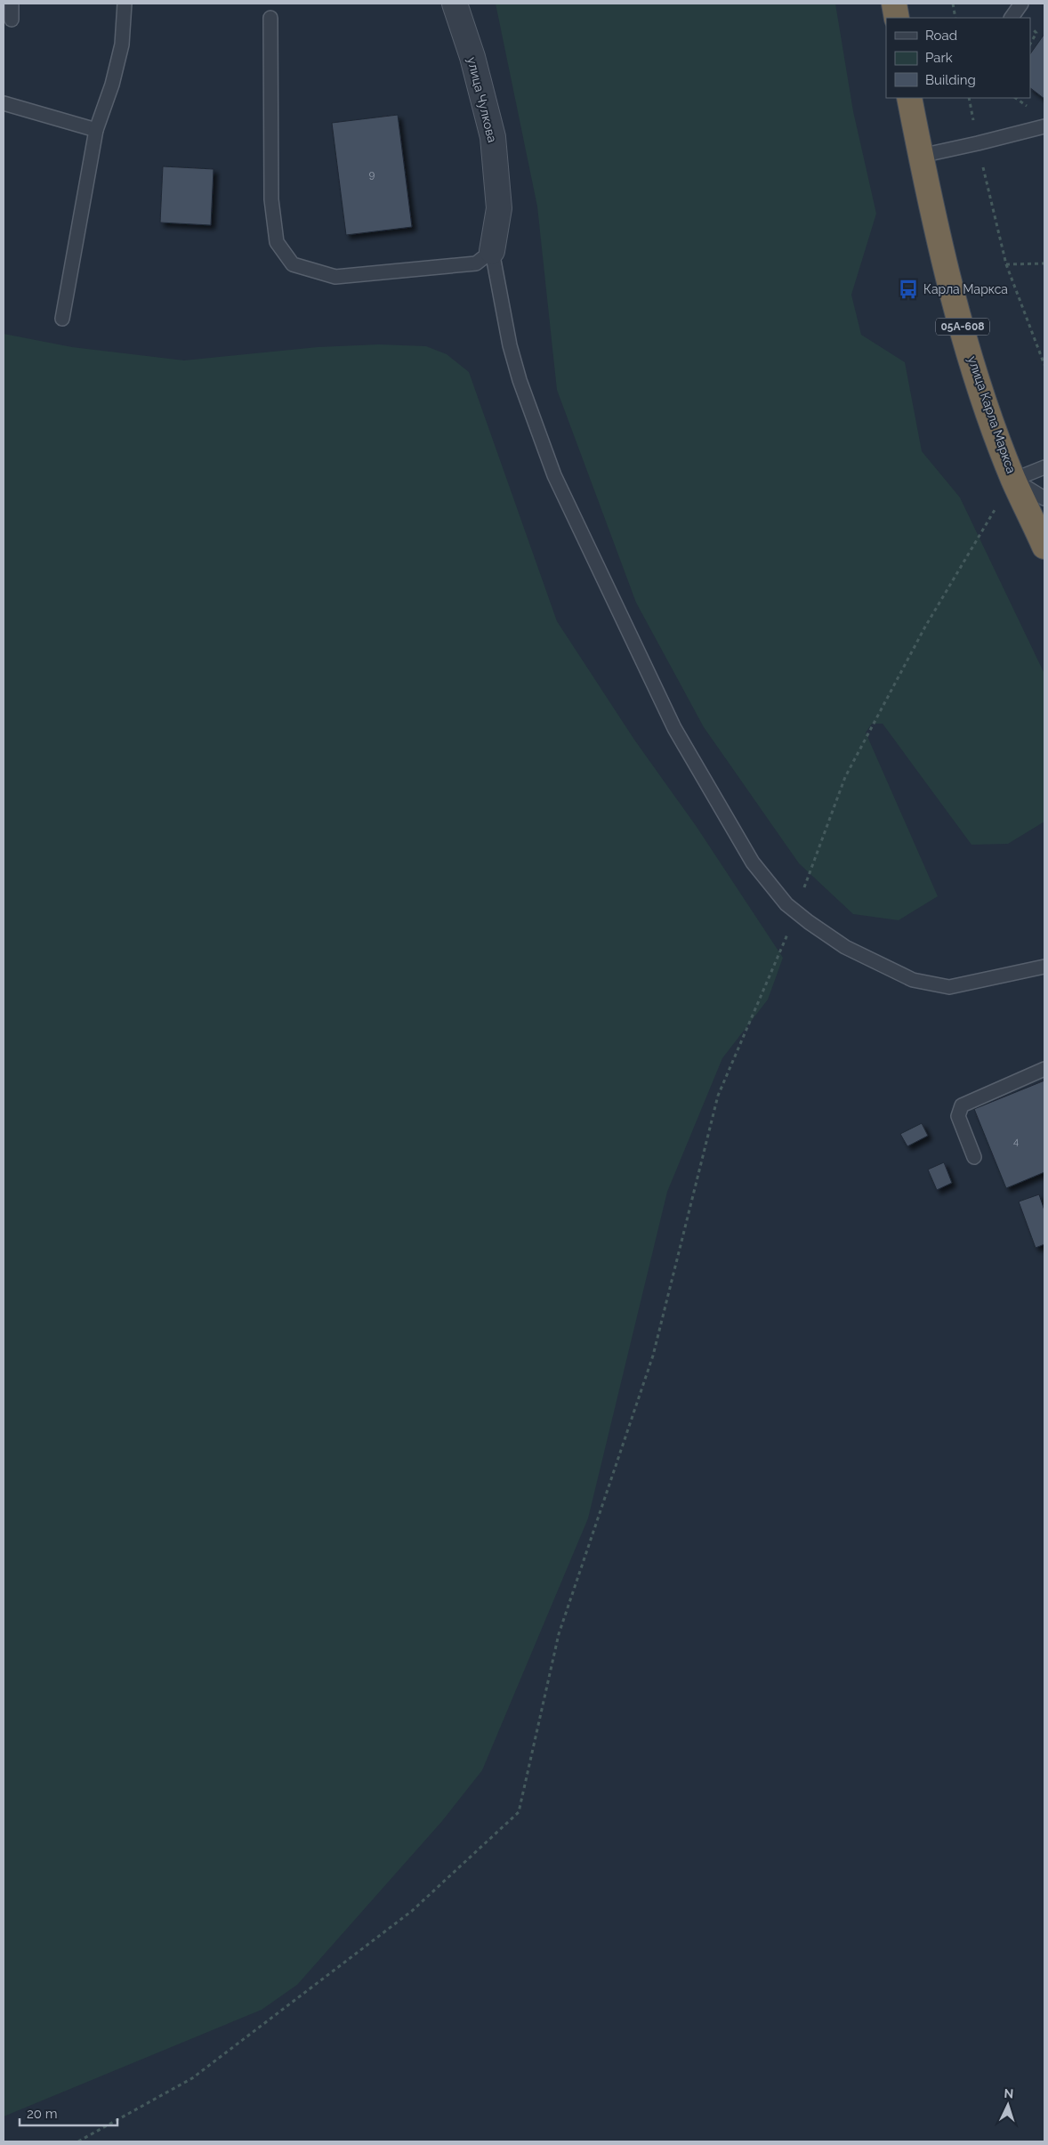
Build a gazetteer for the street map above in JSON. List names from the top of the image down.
{
  "streets": {
    "highway": ["05А-608", "улица Карла Маркса"],
    "street": ["улица Чулкова"]
  },
  "places": {
    "bus stop": ["Карла Маркса"]
  },
  "house_numbers": ["9", "4"],
  "legend": ["Road", "Park", "Building"],
  "scale_bar": "20 m",
  "north": "top"
}
